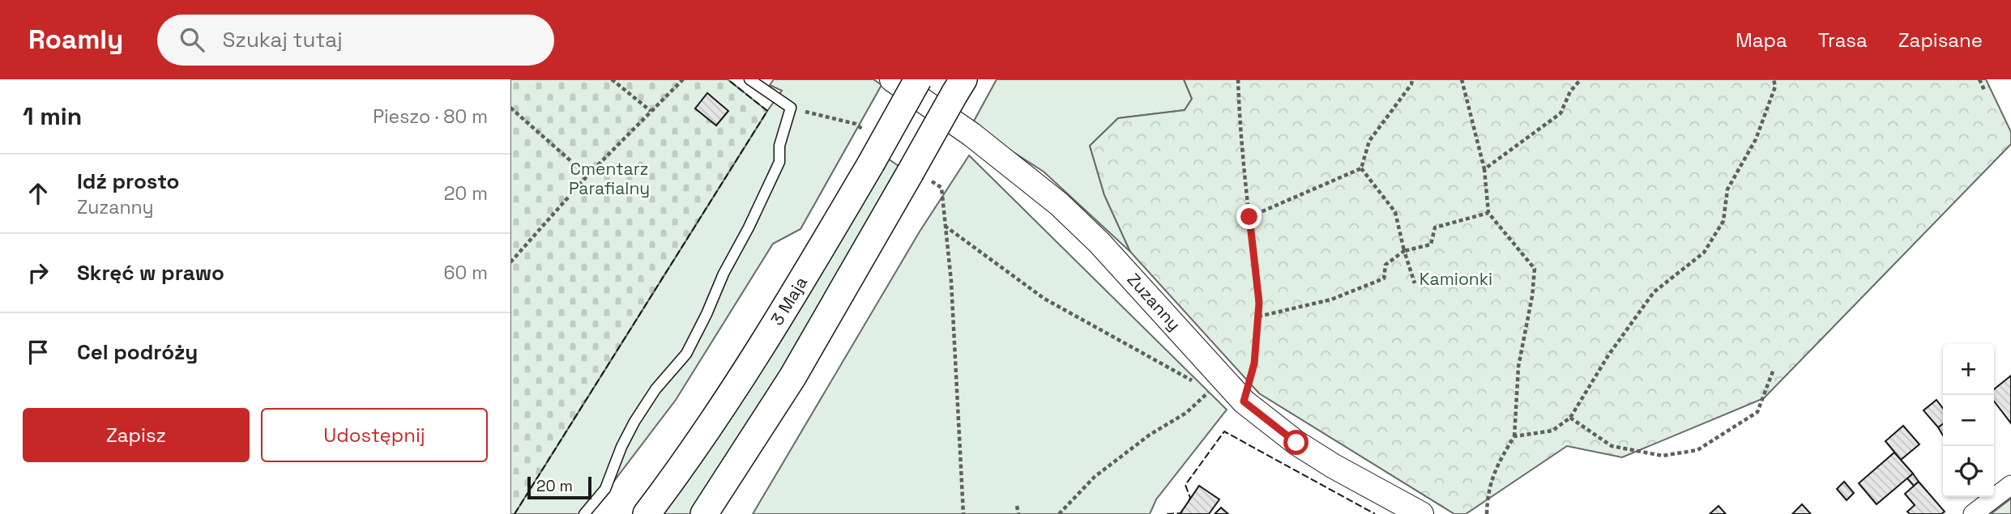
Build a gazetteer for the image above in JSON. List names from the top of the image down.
{
  "streets": {
    "main road": ["3 Maja"],
    "street": ["Zuzanny"]
  },
  "parks": ["Cmentarz Parafialny", "Kamionki"],
  "scale_bar": "20 m",
  "page": {
    "header": "Roamly",
    "search": "Szukaj tutaj",
    "nav": ["Mapa", "Trasa", "Zapisane"],
    "heading": ["1 min", "Pieszo · 80 m"],
    "list": [
      ["Idź prosto", "Zuzanny", "20 m"],
      ["Skręć w prawo", "60 m"],
      "Cel podróży"
    ],
    "map_buttons": ["+", "−"],
    "buttons": ["Zapisz", "Udostępnij"],
    "scale": "20 m"
  }
}
